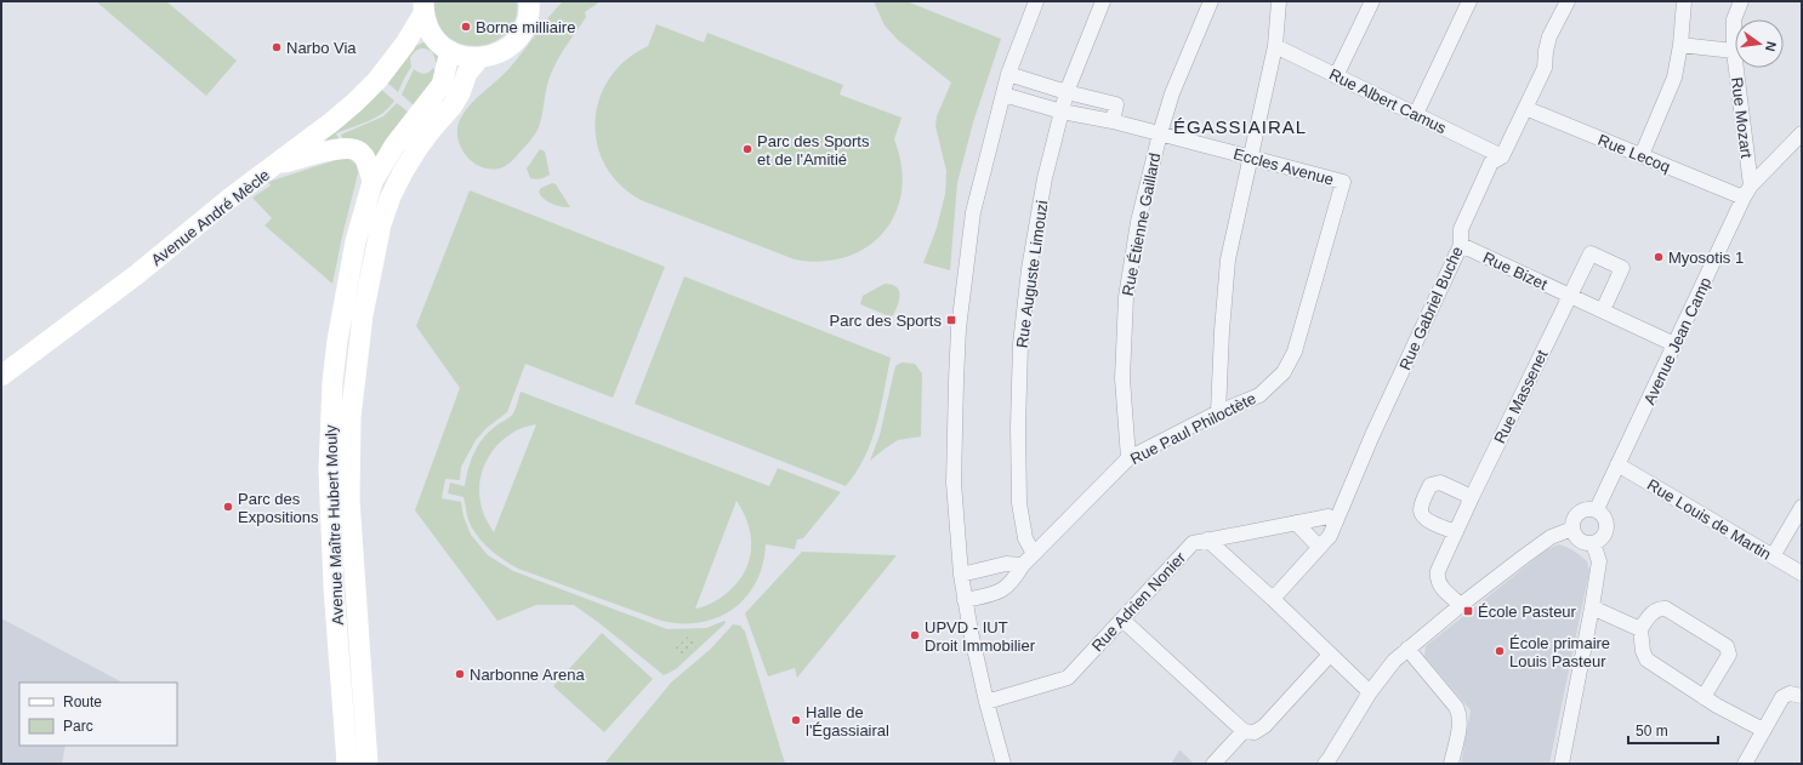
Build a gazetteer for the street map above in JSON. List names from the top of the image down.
{
  "streets": {
    "main road": ["Avenue André Mècle", "Avenue Maître Hubert Mouly"],
    "street": [
      "Rue Albert Camus",
      "Rue Mozart",
      "Rue Lecoq",
      "Eccles Avenue",
      "Rue Étienne Gaillard",
      "Rue Bizet",
      "Rue Auguste Limouzi",
      "Rue Gabriel Buche",
      "Avenue Jean Camp",
      "Rue Massenet",
      "Rue Paul Philoctète",
      "Rue Louis de Martin",
      "Rue Adrien Nonier"
    ]
  },
  "crossings": [
    ["Rue Albert Camus", "Rue Gabriel Buche"],
    ["Rue Mozart", "Avenue Jean Camp"],
    ["Rue Lecoq", "Rue Gabriel Buche"],
    ["Rue Lecoq", "Avenue Jean Camp"],
    ["Eccles Avenue", "Rue Étienne Gaillard"],
    ["Eccles Avenue", "Rue Auguste Limouzi"],
    ["Eccles Avenue", "Rue Paul Philoctète"],
    ["Rue Étienne Gaillard", "Rue Paul Philoctète"],
    ["Rue Bizet", "Rue Gabriel Buche"],
    ["Rue Bizet", "Avenue Jean Camp"],
    ["Rue Bizet", "Rue Massenet"],
    ["Rue Auguste Limouzi", "Rue Paul Philoctète"],
    ["Rue Gabriel Buche", "Rue Adrien Nonier"],
    ["Avenue Jean Camp", "Rue Louis de Martin"]
  ],
  "districts": ["ÉGASSIAIRAL"],
  "places": {
    "other": [
      "Borne milliaire",
      "Narbo Via",
      "Parc des Sports et de l'Amitié",
      "Myosotis 1",
      "Parc des Expositions",
      "UPVD - IUT Droit Immobilier",
      "École primaire Louis Pasteur",
      "Narbonne Arena",
      "Halle de l'Égassiairal"
    ],
    "transit": ["Parc des Sports", "École Pasteur"]
  },
  "legend": ["Route", "Parc"],
  "scale_bar": "50 m",
  "north": "right"
}
